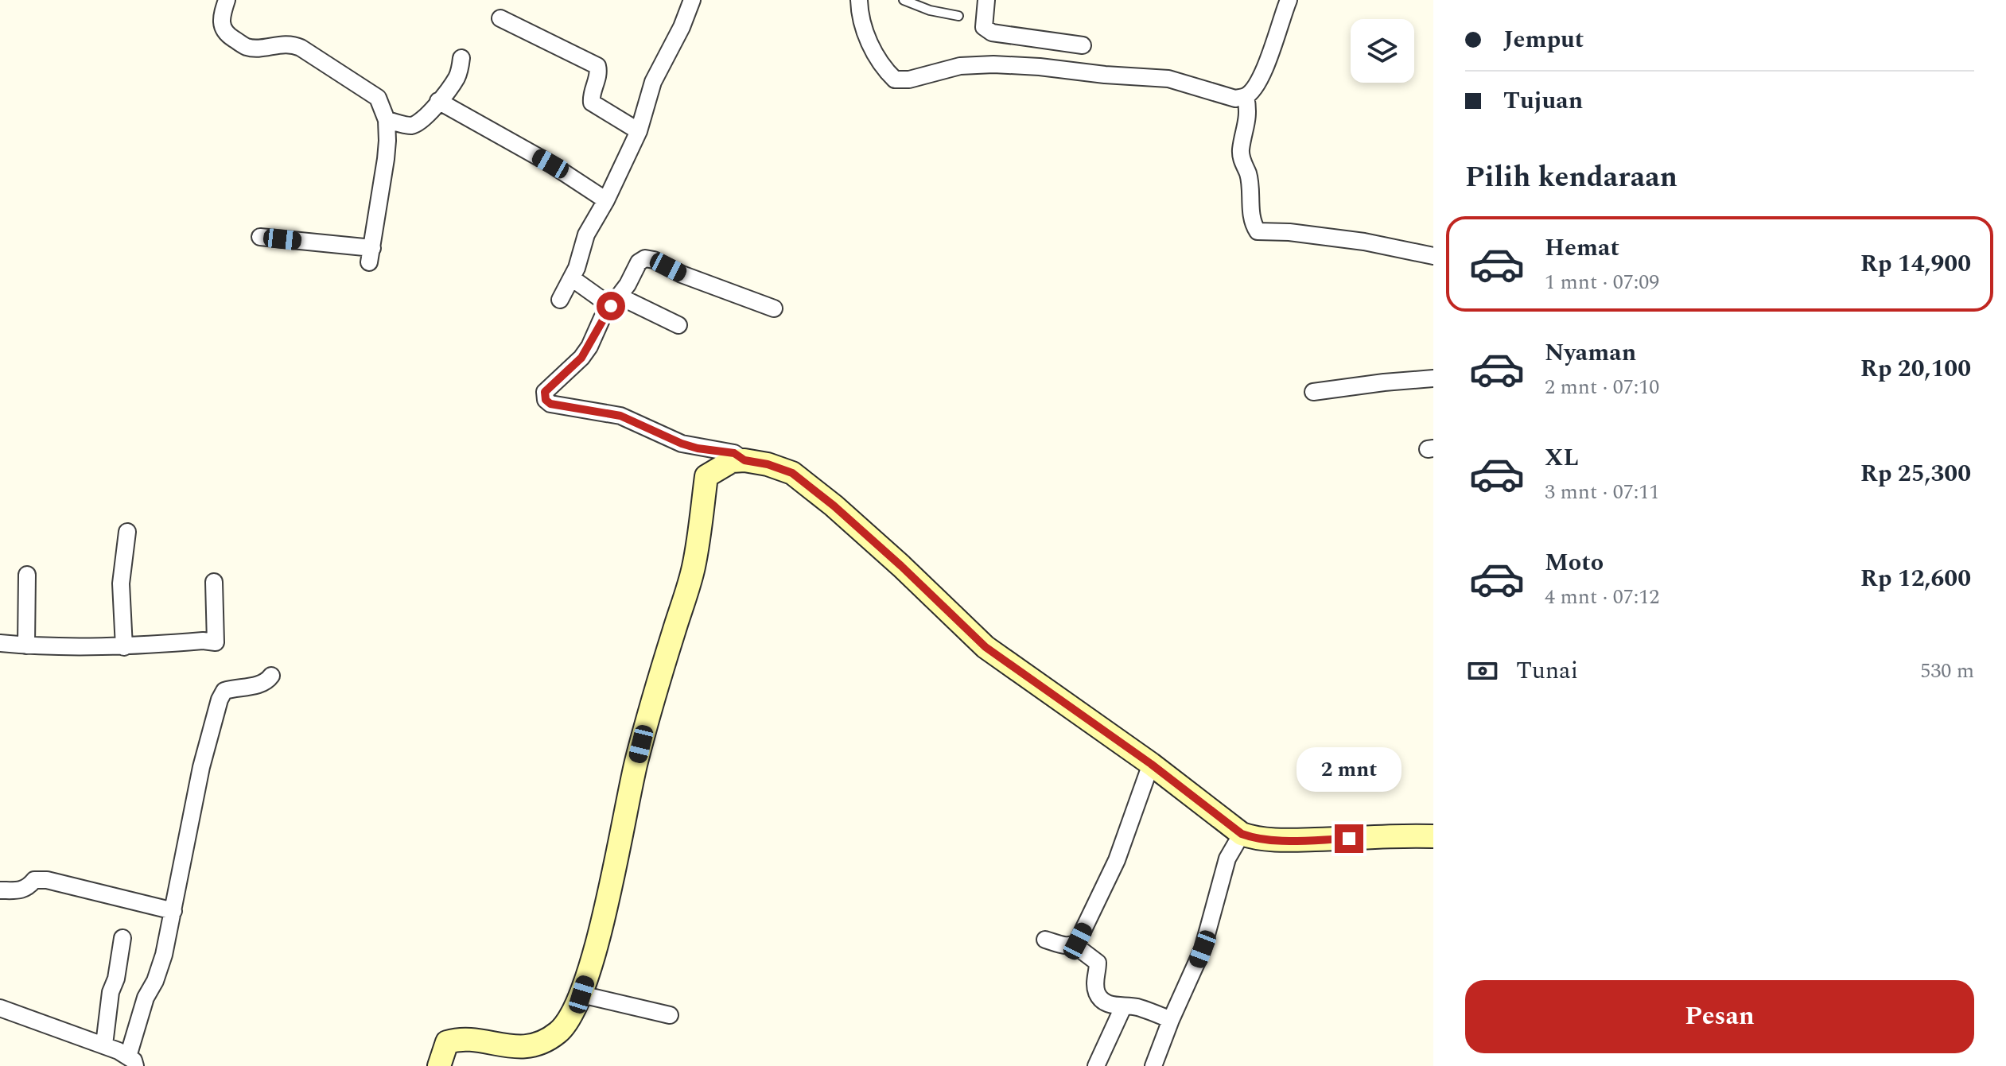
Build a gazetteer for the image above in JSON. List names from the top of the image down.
{
  "page": {
    "banner": ["Jemput", "Tujuan"],
    "heading": "Pilih kendaraan",
    "list": [
      {
        "name": "Hemat",
        "note": "1 mnt · 07:09",
        "value": "Rp 14,900"
      },
      {
        "name": "Nyaman",
        "note": "2 mnt · 07:10",
        "value": "Rp 20,100"
      },
      {
        "name": "XL",
        "note": "3 mnt · 07:11",
        "value": "Rp 25,300"
      },
      {
        "name": "Moto",
        "note": "4 mnt · 07:12",
        "value": "Rp 12,600"
      }
    ],
    "pay": ["Tunai", "530 m"],
    "bubble": "2 mnt",
    "buttons": "Pesan"
  }
}
